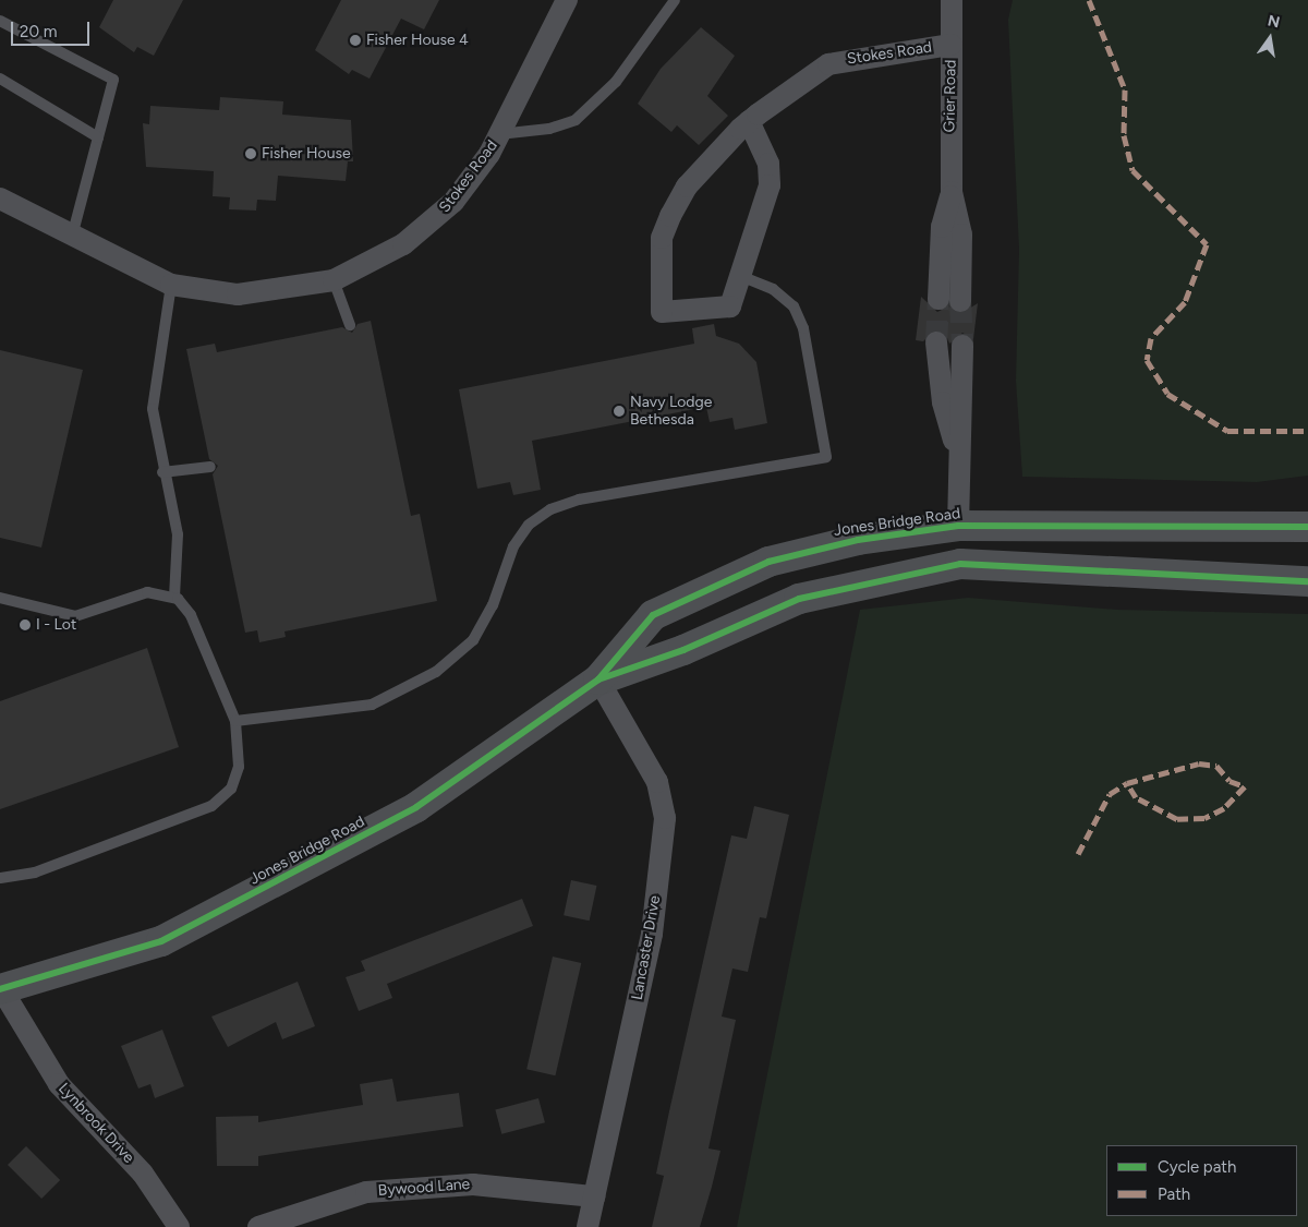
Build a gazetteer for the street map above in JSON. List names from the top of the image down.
{
  "streets": {
    "main road": ["Jones Bridge Road"],
    "street": [
      "Stokes Road",
      "Grier Road",
      "Lancaster Drive",
      "Lynbrook Drive",
      "Bywood Lane"
    ]
  },
  "crossings": [
    ["Stokes Road", "Grier Road"],
    ["Jones Bridge Road", "Lancaster Drive"],
    ["Jones Bridge Road", "Lynbrook Drive"],
    ["Lancaster Drive", "Bywood Lane"]
  ],
  "places": [
    "Fisher House 4",
    "Fisher House",
    "Navy Lodge Bethesda",
    "I - Lot"
  ],
  "legend": ["Cycle path", "Path"],
  "scale_bar": "20 m",
  "north": "top"
}
